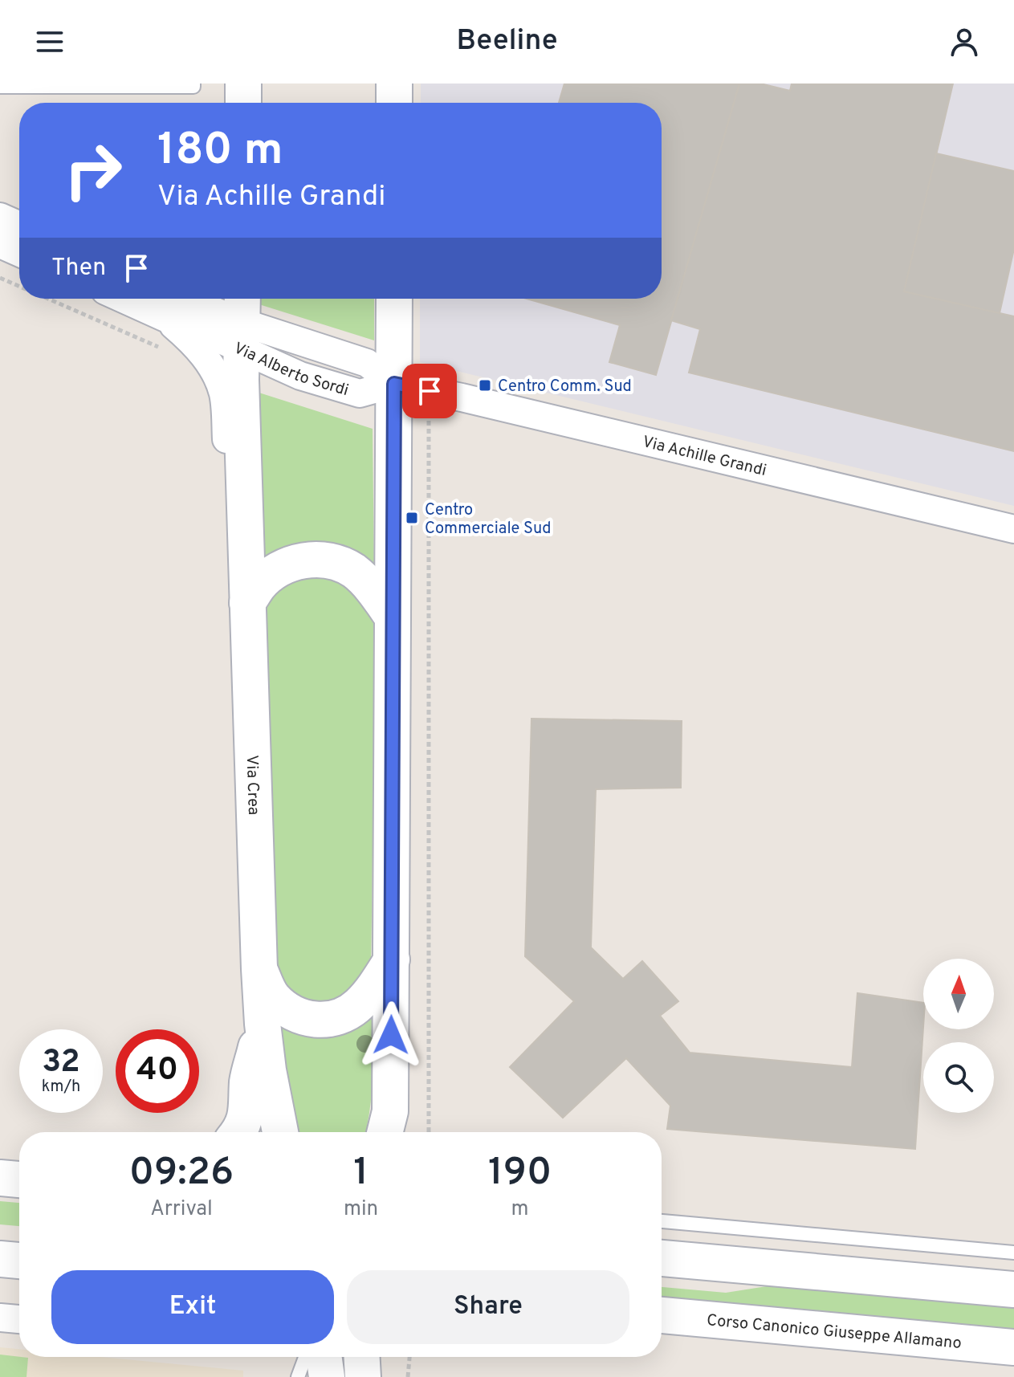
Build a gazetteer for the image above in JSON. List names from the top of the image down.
{
  "streets": {
    "street": [
      "Via Alberto Sordi",
      "Via Achille Grandi",
      "Via Crea",
      "Corso Canonico Giuseppe Allamano"
    ]
  },
  "crossings": [
    ["Via Alberto Sordi", "Via Achille Grandi"],
    ["Via Alberto Sordi", "Via Crea"]
  ],
  "places": {
    "transit": ["Centro Comm. Sud", "Centro Commerciale Sud"]
  },
  "north": "top",
  "page": {
    "header": "Beeline",
    "turn": ["180 m", "Via Achille Grandi"],
    "then": "Then",
    "speed": "32 km/h",
    "limit": "40",
    "eta": [
      "09:26",
      "Arrival",
      "1",
      "min",
      "190",
      "m"
    ],
    "buttons": ["Exit", "Share"]
  }
}
